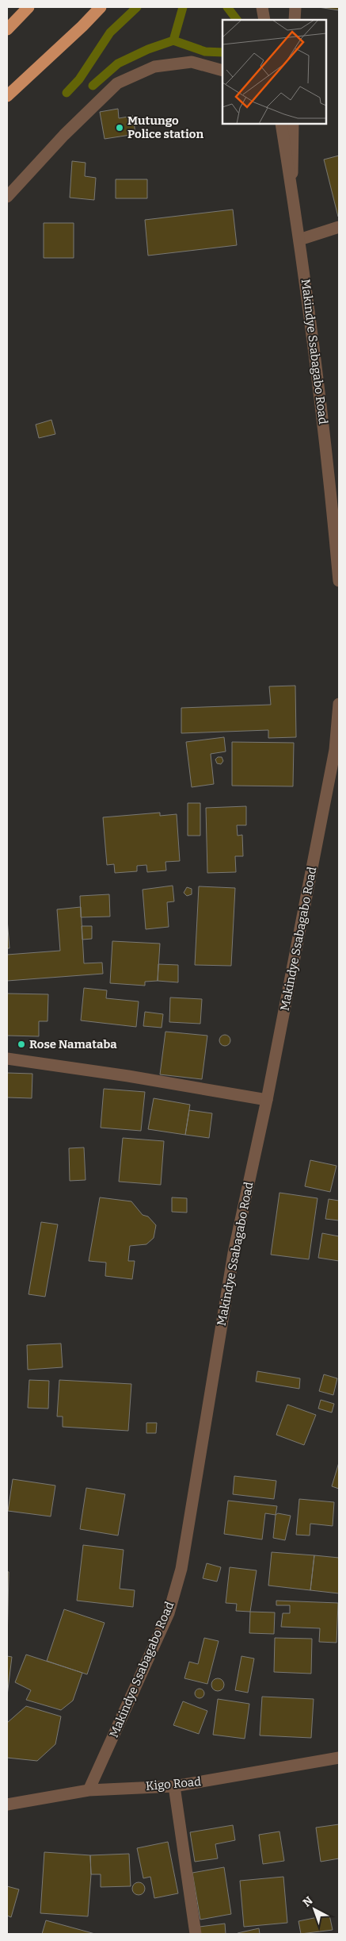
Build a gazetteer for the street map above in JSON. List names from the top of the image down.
{
  "streets": {
    "street": ["Makindye Ssabagabo Road", "Kigo Road"]
  },
  "crossings": [
    ["Makindye Ssabagabo Road", "Kigo Road"]
  ],
  "places": ["Mutungo Police station", "Rose Namataba"],
  "north": "top left"
}
